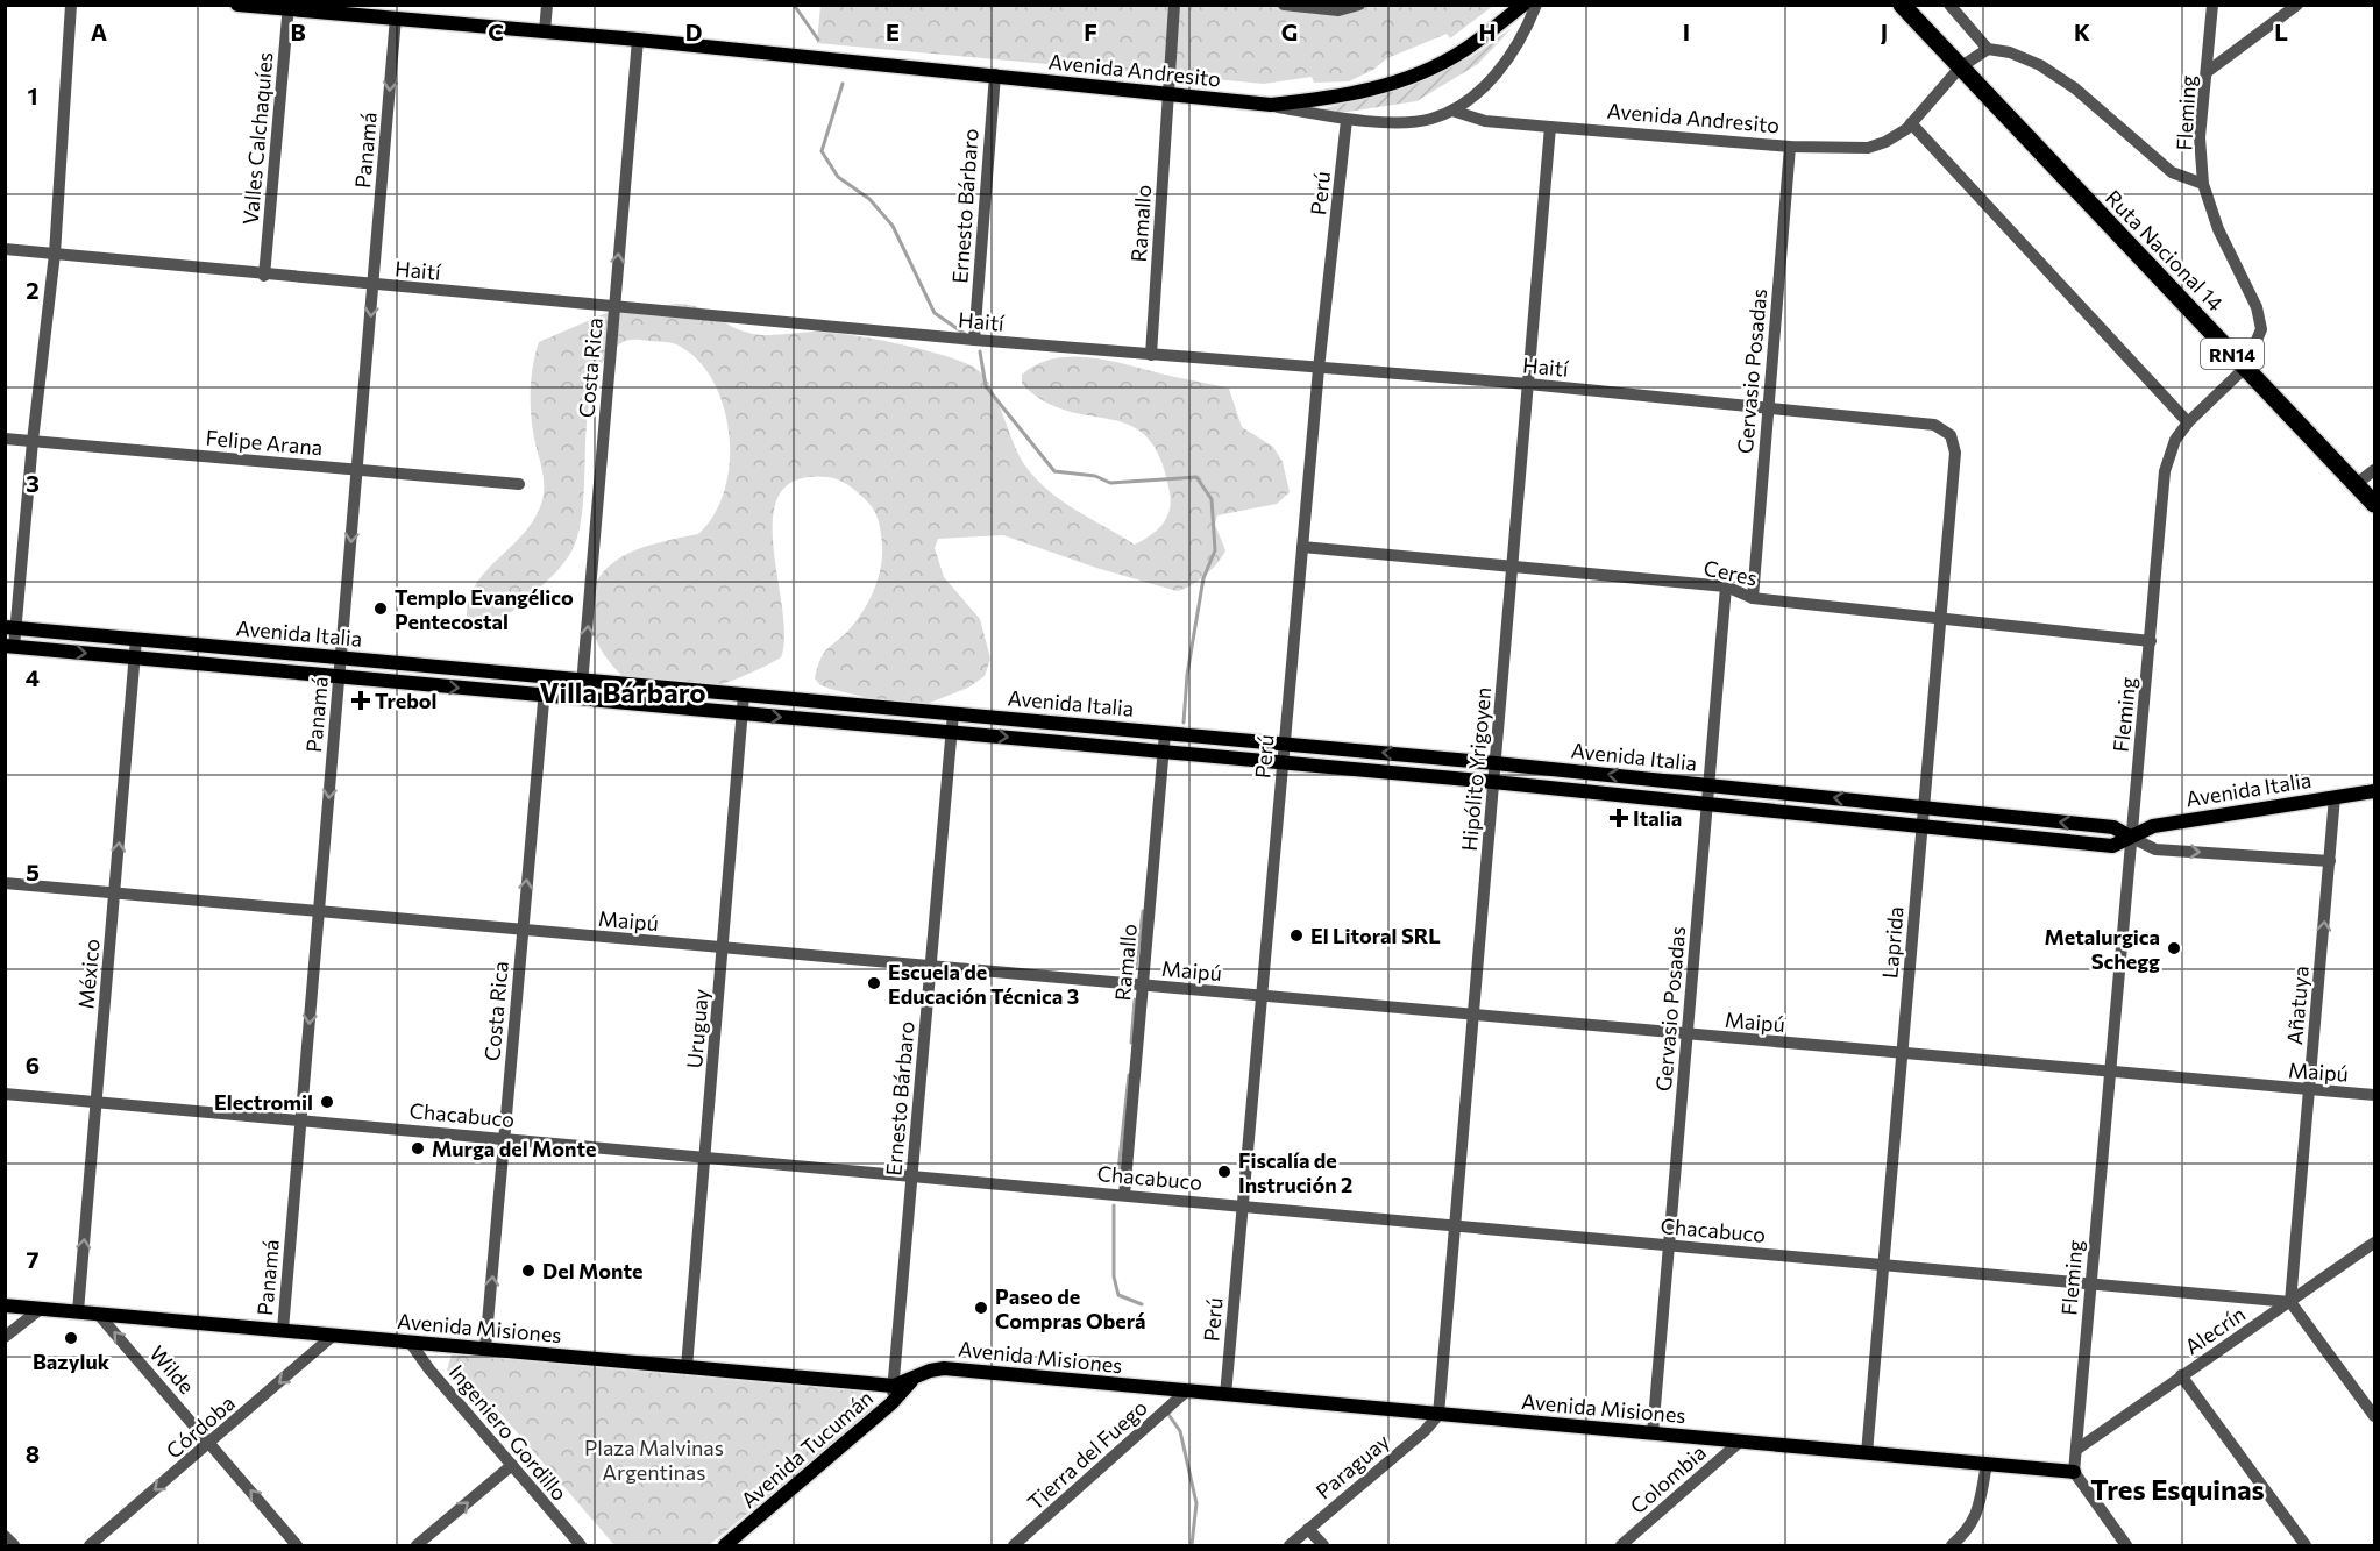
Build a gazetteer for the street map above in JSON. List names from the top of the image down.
{
  "streets": {
    "highway": ["Ruta Nacional 14", "RN14"],
    "main road": [
      "Avenida Andresito",
      "Avenida Italia",
      "Avenida Misiones",
      "Avenida Tucumán"
    ],
    "street": [
      "Fleming",
      "Valles Calchaquíes",
      "Panamá",
      "Perú",
      "Ernesto Bárbaro",
      "Ramallo",
      "Haití",
      "Costa Rica",
      "Gervasio Posadas",
      "Felipe Arana",
      "Ceres",
      "Hipólito Yrigoyen",
      "Maipú",
      "Laprida",
      "México",
      "Añatuya",
      "Uruguay",
      "Chacabuco",
      "Alecrín",
      "Wilde",
      "Córdoba",
      "Ingeniero Gordillo",
      "Tierra del Fuego",
      "Paraguay",
      "Colombia"
    ]
  },
  "crossings": [
    ["Avenida Andresito", "Valles Calchaquíes"],
    ["Avenida Andresito", "Panamá"],
    ["Avenida Andresito", "Perú"],
    ["Avenida Andresito", "Ernesto Bárbaro"],
    ["Avenida Andresito", "Ramallo"],
    ["Avenida Andresito", "Ruta Nacional 14"],
    ["Avenida Andresito", "Costa Rica"],
    ["Avenida Andresito", "Gervasio Posadas"],
    ["Avenida Andresito", "Hipólito Yrigoyen"],
    ["Fleming", "Ruta Nacional 14"],
    ["Fleming", "Ceres"],
    ["Fleming", "Avenida Italia"],
    ["Fleming", "Maipú"],
    ["Fleming", "Chacabuco"],
    ["Fleming", "Avenida Misiones"],
    ["Fleming", "Alecrín"],
    ["Valles Calchaquíes", "Haití"],
    ["Panamá", "Haití"],
    ["Panamá", "Felipe Arana"],
    ["Panamá", "Avenida Italia"],
    ["Panamá", "Maipú"],
    ["Panamá", "Chacabuco"],
    ["Panamá", "Avenida Misiones"],
    ["Perú", "Haití"],
    ["Perú", "Ceres"],
    ["Perú", "Avenida Italia"],
    ["Perú", "Maipú"],
    ["Perú", "Chacabuco"],
    ["Perú", "Avenida Misiones"],
    ["Ernesto Bárbaro", "Haití"],
    ["Ernesto Bárbaro", "Avenida Italia"],
    ["Ernesto Bárbaro", "Maipú"],
    ["Ernesto Bárbaro", "Chacabuco"],
    ["Ernesto Bárbaro", "Avenida Misiones"],
    ["Ernesto Bárbaro", "Avenida Tucumán"],
    ["Ramallo", "Haití"],
    ["Ramallo", "Avenida Italia"],
    ["Ramallo", "Maipú"],
    ["Ramallo", "Chacabuco"],
    ["Haití", "Costa Rica"],
    ["Haití", "Gervasio Posadas"],
    ["Haití", "Hipólito Yrigoyen"],
    ["Haití", "Laprida"],
    ["Costa Rica", "Avenida Italia"],
    ["Costa Rica", "Maipú"],
    ["Costa Rica", "Chacabuco"],
    ["Costa Rica", "Avenida Misiones"],
    ["Gervasio Posadas", "Ceres"],
    ["Gervasio Posadas", "Avenida Italia"],
    ["Gervasio Posadas", "Maipú"],
    ["Gervasio Posadas", "Chacabuco"],
    ["Gervasio Posadas", "Avenida Misiones"],
    ["Ceres", "Hipólito Yrigoyen"],
    ["Ceres", "Laprida"],
    ["Avenida Italia", "Hipólito Yrigoyen"],
    ["Avenida Italia", "Laprida"],
    ["Avenida Italia", "México"],
    ["Avenida Italia", "Añatuya"],
    ["Avenida Italia", "Uruguay"],
    ["Hipólito Yrigoyen", "Maipú"],
    ["Hipólito Yrigoyen", "Chacabuco"],
    ["Hipólito Yrigoyen", "Avenida Misiones"],
    ["Hipólito Yrigoyen", "Paraguay"],
    ["Maipú", "Laprida"],
    ["Maipú", "México"],
    ["Maipú", "Añatuya"],
    ["Maipú", "Uruguay"],
    ["Laprida", "Chacabuco"],
    ["Laprida", "Avenida Misiones"],
    ["México", "Chacabuco"],
    ["México", "Avenida Misiones"],
    ["Añatuya", "Chacabuco"],
    ["Añatuya", "Alecrín"],
    ["Uruguay", "Chacabuco"],
    ["Uruguay", "Avenida Misiones"],
    ["Chacabuco", "Alecrín"],
    ["Avenida Misiones", "Wilde"],
    ["Avenida Misiones", "Córdoba"],
    ["Avenida Misiones", "Ingeniero Gordillo"],
    ["Avenida Misiones", "Avenida Tucumán"],
    ["Avenida Misiones", "Tierra del Fuego"],
    ["Avenida Misiones", "Paraguay"],
    ["Avenida Misiones", "Colombia"],
    ["Wilde", "Córdoba"]
  ],
  "one_way": [
    "Panamá",
    "Costa Rica",
    "México",
    "Añatuya",
    "Wilde",
    "Córdoba"
  ],
  "districts": ["Villa Bárbaro", "Tres Esquinas"],
  "parks": ["Plaza Malvinas Argentinas"],
  "places": {
    "other": [
      "Templo Evangélico Pentecostal",
      "El Litoral SRL",
      "Metalurgica Schegg",
      "Escuela de Educación Técnica 3",
      "Electromil",
      "Murga del Monte",
      "Fiscalía de Instrución 2",
      "Del Monte",
      "Paseo de Compras Oberá",
      "Bazyluk"
    ],
    "health": ["Trebol", "Italia"]
  },
  "grid": {
    "columns": [
      "A",
      "B",
      "C",
      "D",
      "E",
      "F",
      "G",
      "H",
      "I",
      "J",
      "K",
      "L"
    ],
    "rows": [
      "1",
      "2",
      "3",
      "4",
      "5",
      "6",
      "7",
      "8"
    ]
  }
}
